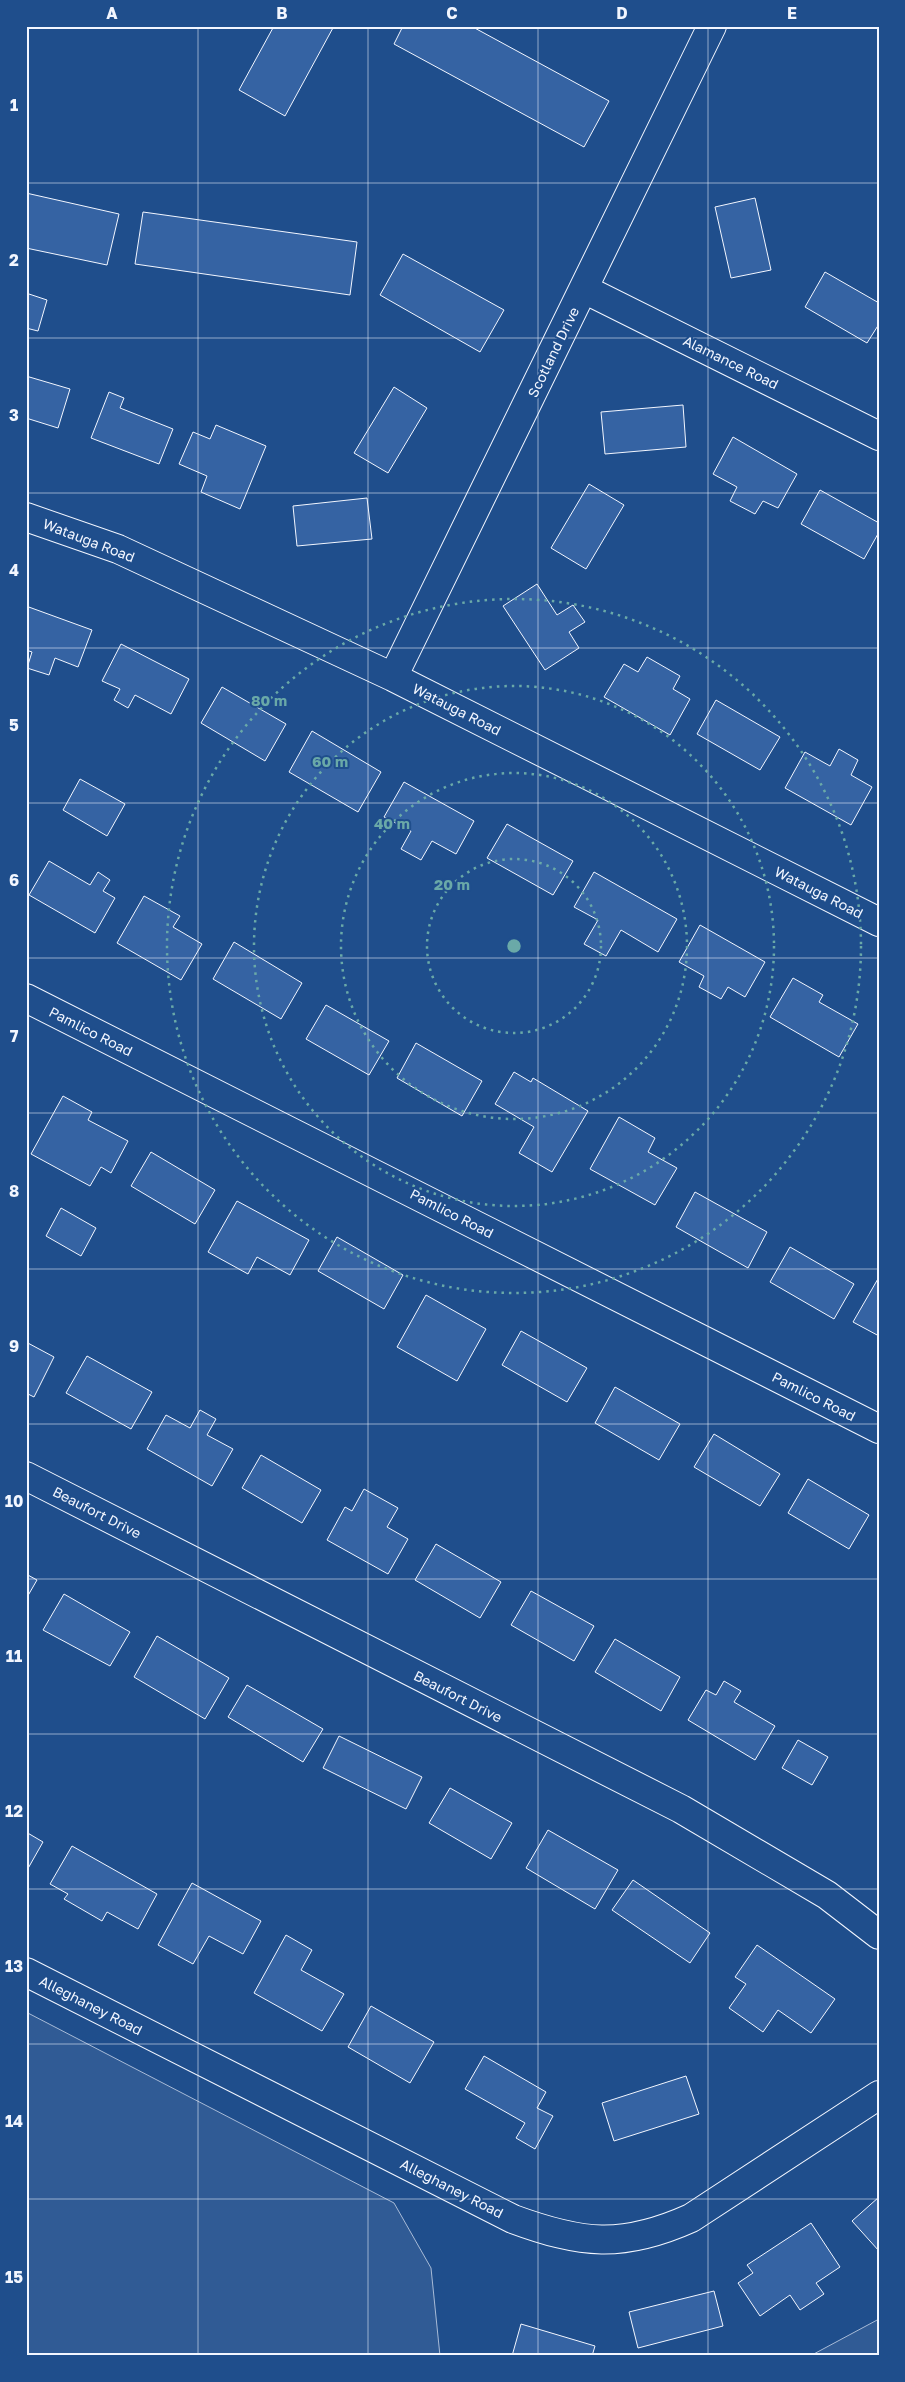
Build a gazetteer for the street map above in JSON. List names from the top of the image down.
{
  "streets": {
    "street": [
      "Scotland Drive",
      "Alamance Road",
      "Watauga Road",
      "Pamlico Road",
      "Beaufort Drive",
      "Alleghaney Road"
    ]
  },
  "crossings": [
    ["Scotland Drive", "Alamance Road"],
    ["Scotland Drive", "Watauga Road"]
  ],
  "grid": {
    "columns": [
      "A",
      "B",
      "C",
      "D",
      "E"
    ],
    "rows": [
      "1",
      "2",
      "3",
      "4",
      "5",
      "6",
      "7",
      "8",
      "9",
      "10",
      "11",
      "12",
      "13",
      "14",
      "15"
    ]
  },
  "rings": [
    "80 m",
    "60 m",
    "40 m",
    "20 m"
  ]
}
